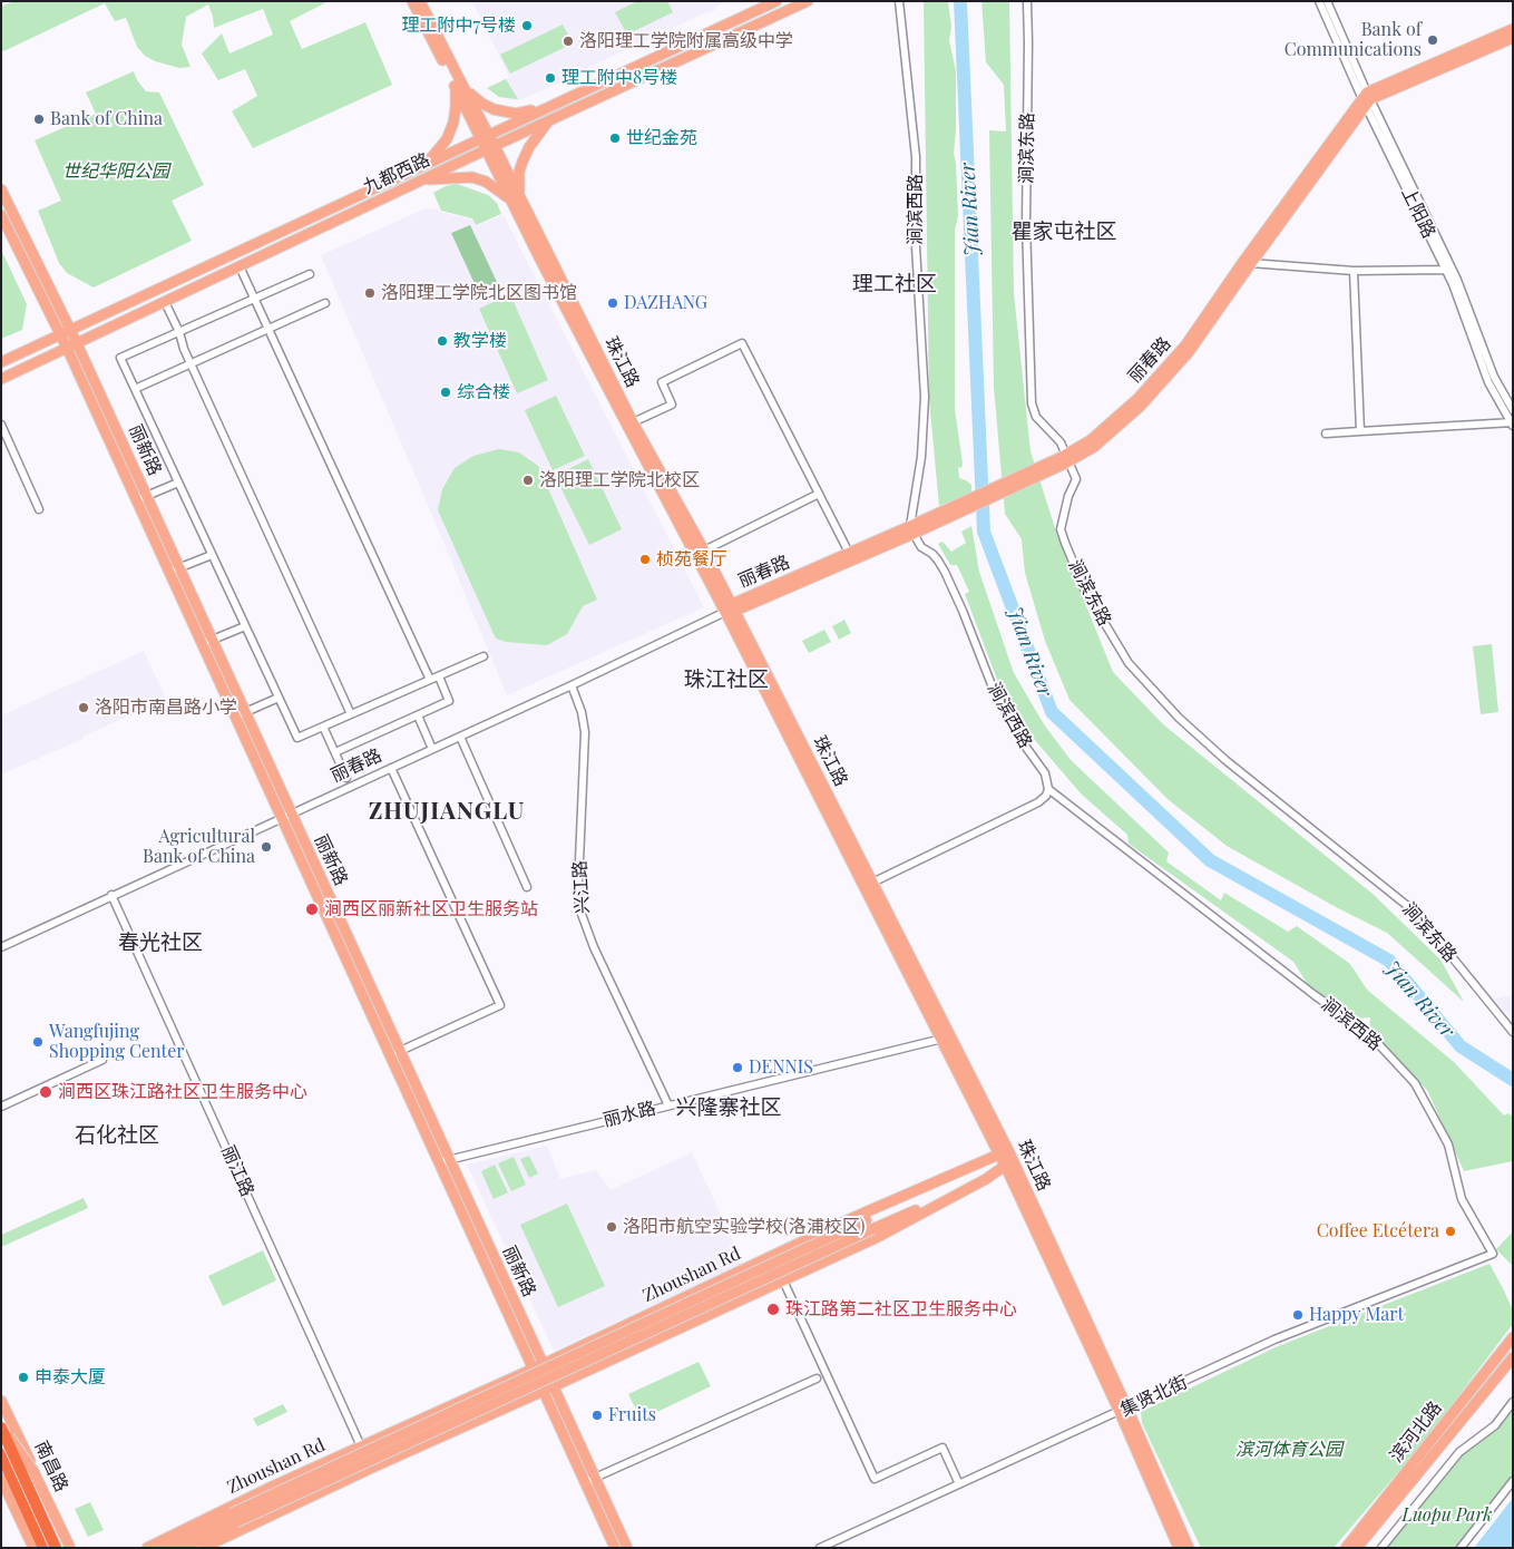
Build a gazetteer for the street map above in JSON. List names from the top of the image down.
{
  "streets": {
    "highway": ["南昌路"],
    "main road": [
      "九都西路",
      "丽春路",
      "珠江路",
      "丽新路",
      "Zhoushan Rd",
      "滨河北路"
    ],
    "street": [
      "涧滨东路",
      "涧滨西路",
      "上阳路",
      "兴江路",
      "丽水路",
      "丽江路",
      "集贤北街"
    ]
  },
  "crossings": [
    ["涧滨东路", "丽春路"],
    ["九都西路", "珠江路"],
    ["九都西路", "丽新路"],
    ["涧滨西路", "丽春路"],
    ["涧滨西路", "集贤北街"],
    ["上阳路", "丽春路"],
    ["丽春路", "珠江路"],
    ["丽春路", "丽新路"],
    ["丽春路", "兴江路"],
    ["丽春路", "丽江路"],
    ["珠江路", "丽水路"],
    ["珠江路", "Zhoushan Rd"],
    ["珠江路", "集贤北街"],
    ["丽新路", "丽水路"],
    ["丽新路", "Zhoushan Rd"],
    ["兴江路", "丽水路"],
    ["丽江路", "Zhoushan Rd"]
  ],
  "districts": [
    "瞿家屯社区",
    "理工社区",
    "珠江社区",
    "ZHUJIANGLU",
    "春光社区",
    "兴隆寨社区",
    "石化社区"
  ],
  "water": ["Jian River"],
  "parks": ["世纪华阳公园", "滨河体育公园", "Luopu Park"],
  "places": [
    "理工附中7号楼",
    "Bank of Communications",
    "洛阳理工学院附属高级中学",
    "理工附中8号楼",
    "Bank of China",
    "世纪金苑",
    "洛阳理工学院北区图书馆",
    "DAZHANG",
    "教学楼",
    "综合楼",
    "洛阳理工学院北校区",
    "桢苑餐厅",
    "洛阳市南昌路小学",
    "Agricultural Bank of China",
    "涧西区丽新社区卫生服务站",
    "Wangfujing Shopping Center",
    "DENNIS",
    "涧西区珠江路社区卫生服务中心",
    "洛阳市航空实验学校(洛浦校区)",
    "Coffee Etcétera",
    "珠江路第二社区卫生服务中心",
    "Happy Mart",
    "申泰大厦",
    "Fruits"
  ]
}
